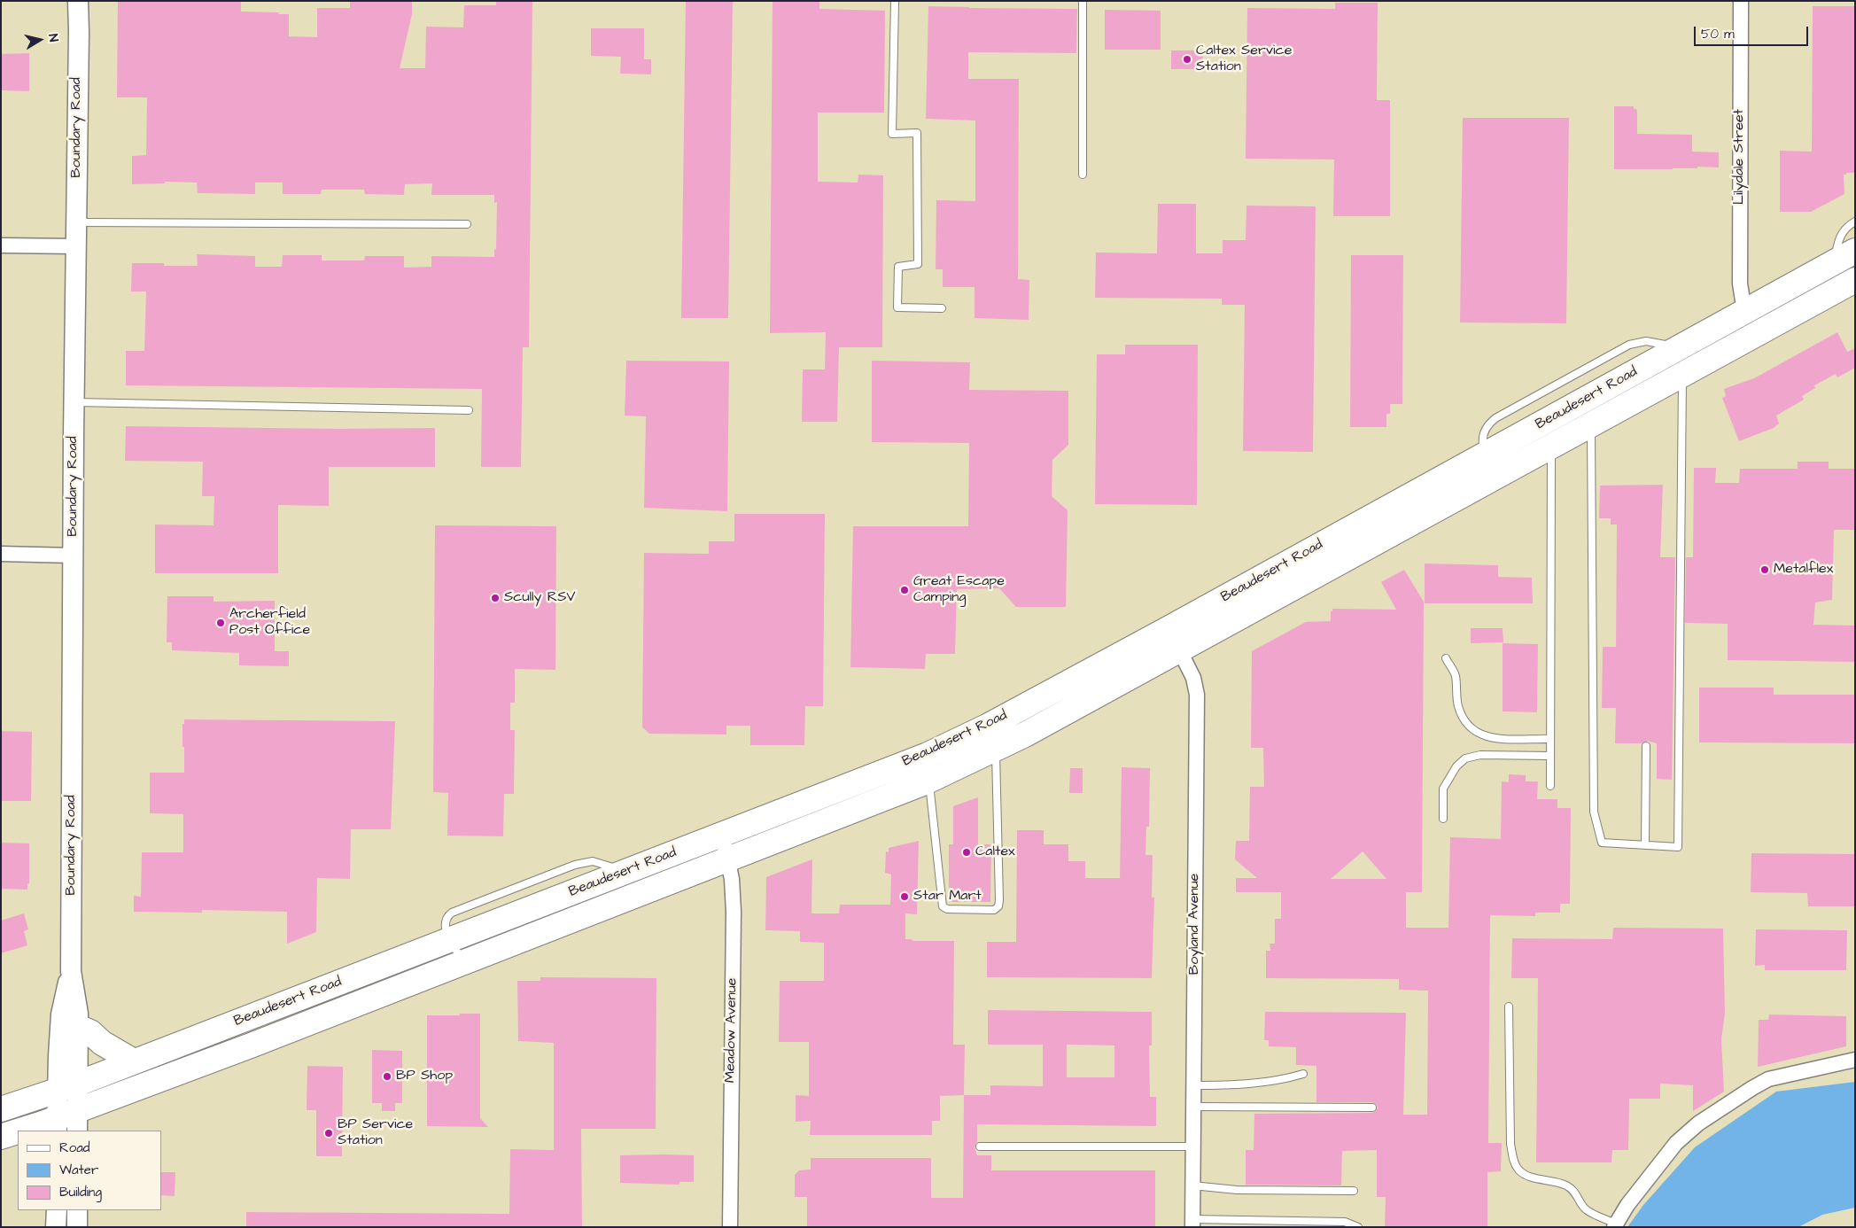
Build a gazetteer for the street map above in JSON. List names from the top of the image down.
{
  "streets": {
    "highway": ["Beaudesert Road"],
    "main road": ["Boundary Road"],
    "street": ["Lilydale Street", "Boyland Avenue", "Meadow Avenue"]
  },
  "crossings": [
    ["Boundary Road", "Beaudesert Road"],
    ["Lilydale Street", "Beaudesert Road"],
    ["Beaudesert Road", "Boyland Avenue"],
    ["Beaudesert Road", "Meadow Avenue"]
  ],
  "places": [
    "Caltex Service Station",
    "Metalflex",
    "Great Escape Camping",
    "Scully RSV",
    "Archerfield Post Office",
    "Caltex",
    "Star Mart",
    "BP Shop",
    "BP Service Station"
  ],
  "legend": ["Road", "Water", "Building"],
  "scale_bar": "50 m",
  "north": "right"
}
